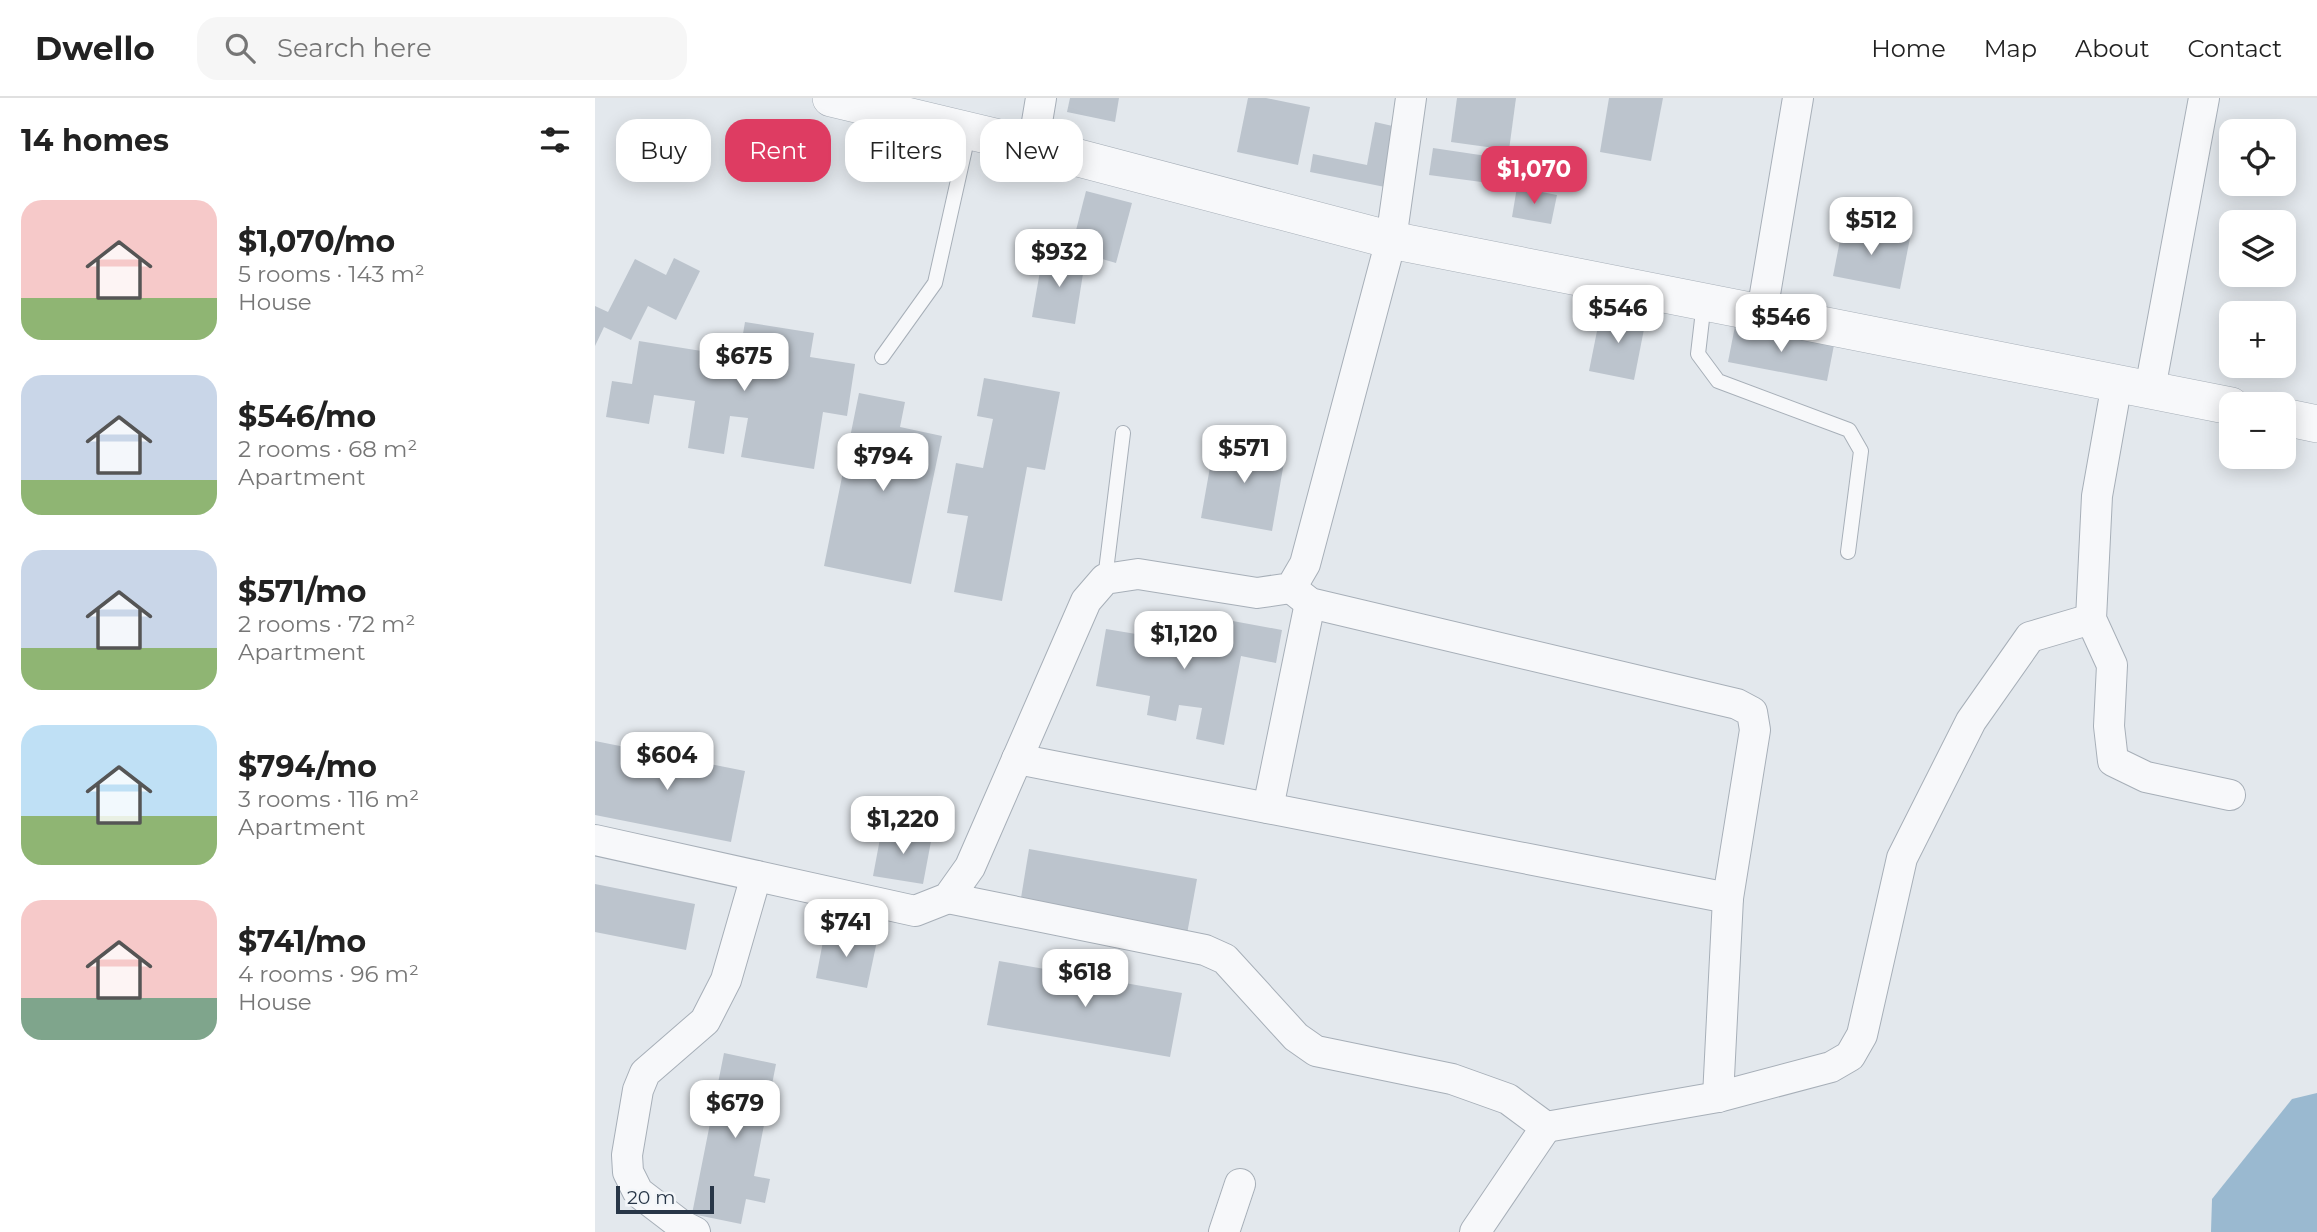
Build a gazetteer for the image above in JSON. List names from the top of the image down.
{
  "scale_bar": "20 m",
  "page": {
    "header": "Dwello",
    "search": "Search here",
    "nav": [
      "Home",
      "Map",
      "About",
      "Contact"
    ],
    "heading": "14 homes",
    "map_buttons": ["+", "−"],
    "chip": [
      "Buy",
      "Rent",
      "Filters",
      "New"
    ],
    "price": [
      "$1,070",
      "$512",
      "$932",
      "$546",
      "$546",
      "$675",
      "$571",
      "$794",
      "$1,120",
      "$604",
      "$1,220",
      "$741",
      "$618",
      "$679"
    ],
    "list": [
      {
        "name": "$1,070/mo",
        "note": "5 rooms · 143 m² · House"
      },
      {
        "name": "$546/mo",
        "note": "2 rooms · 68 m² · Apartment"
      },
      {
        "name": "$571/mo",
        "note": "2 rooms · 72 m² · Apartment"
      },
      {
        "name": "$794/mo",
        "note": "3 rooms · 116 m² · Apartment"
      },
      {
        "name": "$741/mo",
        "note": "4 rooms · 96 m² · House"
      }
    ],
    "scale": "20 m"
  }
}
